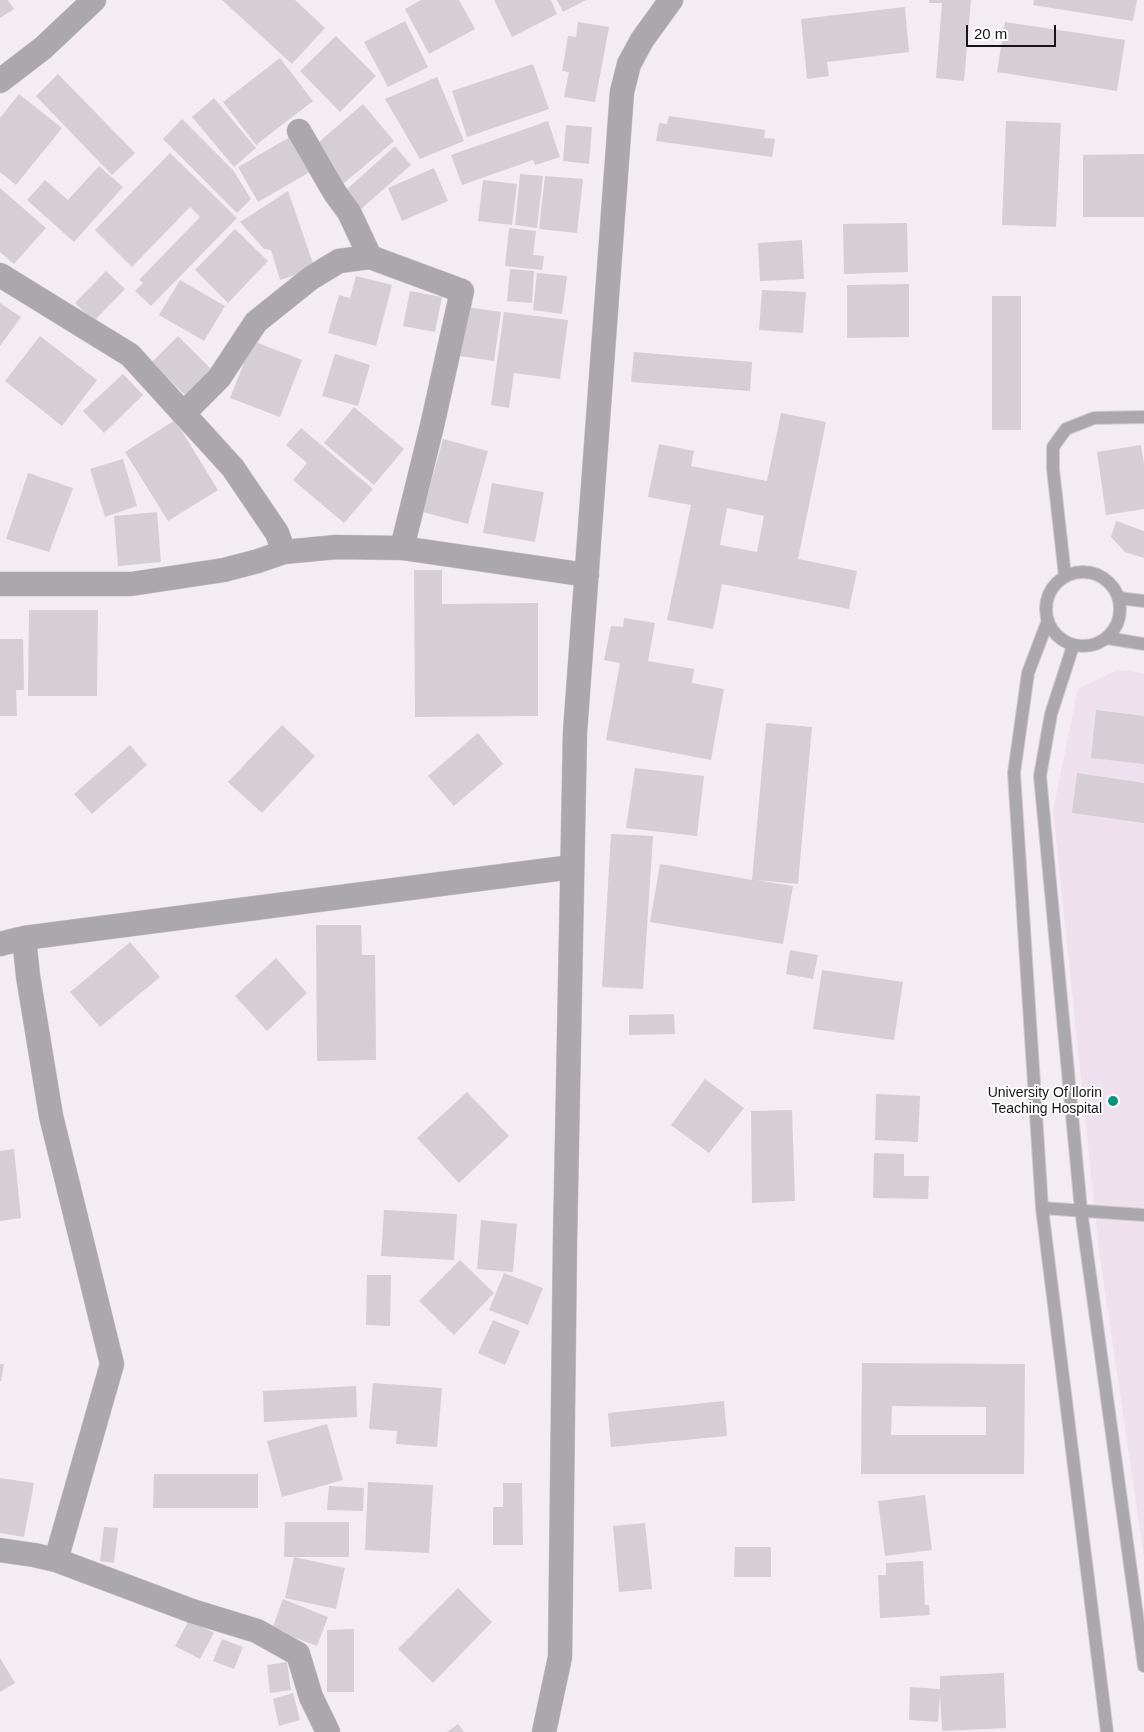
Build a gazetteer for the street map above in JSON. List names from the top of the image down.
{
  "places": ["University Of Ilorin Teaching Hospital"],
  "scale_bar": "20 m"
}
